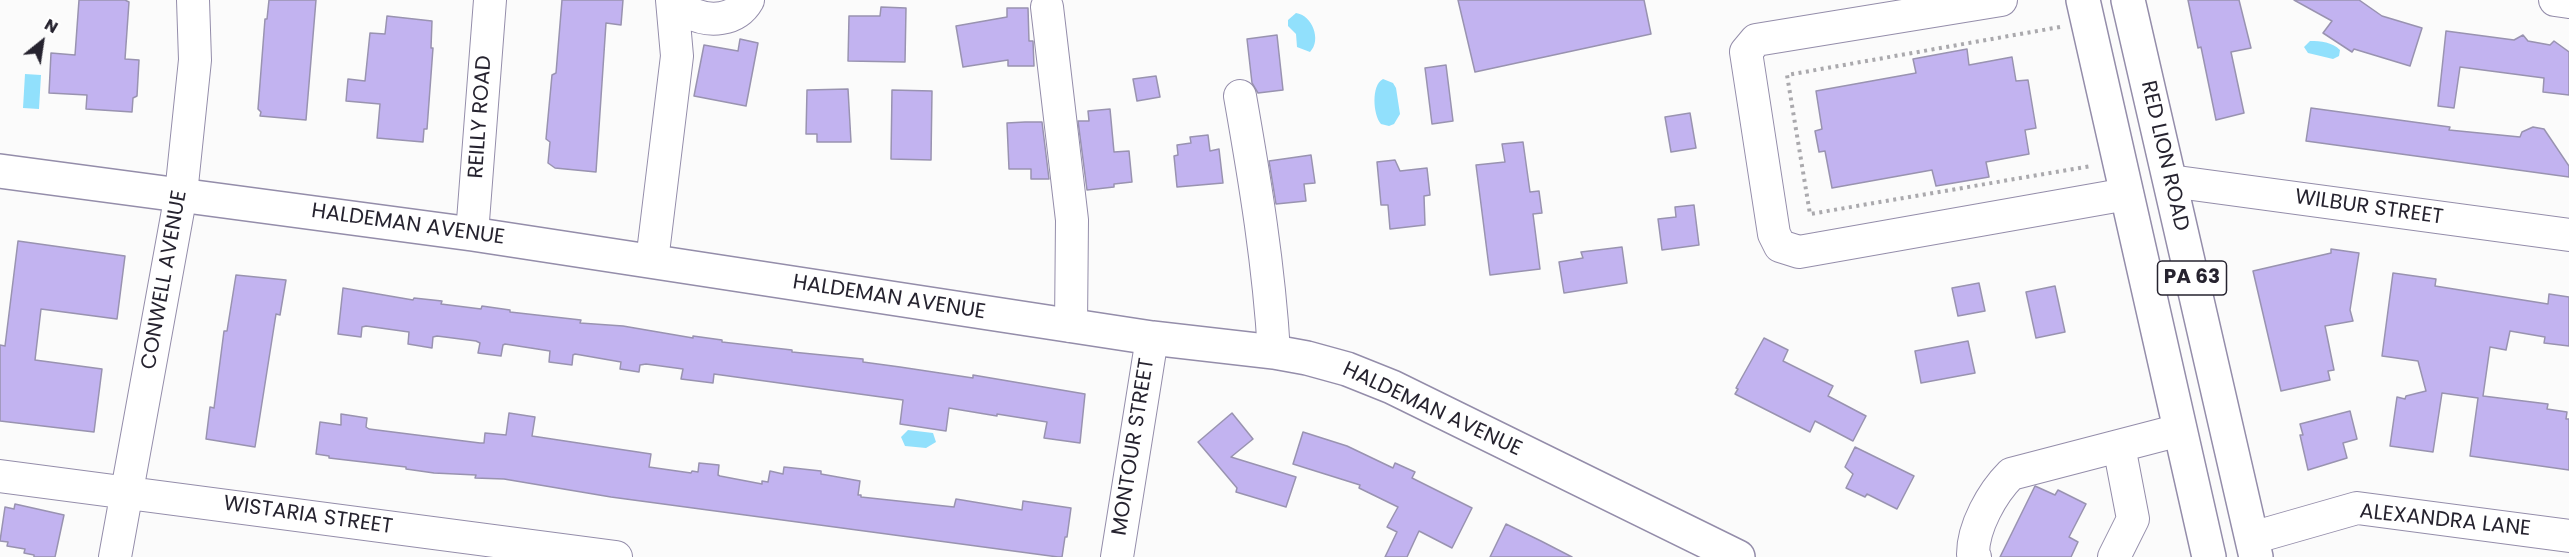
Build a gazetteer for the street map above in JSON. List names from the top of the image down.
{
  "streets": {
    "main road": ["RED LION ROAD", "HALDEMAN AVENUE", "PA 63"],
    "street": [
      "REILLY ROAD",
      "WILBUR STREET",
      "CONWELL AVENUE",
      "MONTOUR STREET",
      "WISTARIA STREET",
      "ALEXANDRA LANE"
    ]
  },
  "crossings": [
    ["REILLY ROAD", "HALDEMAN AVENUE"],
    ["RED LION ROAD", "WILBUR STREET"],
    ["RED LION ROAD", "ALEXANDRA LANE"],
    ["HALDEMAN AVENUE", "CONWELL AVENUE"],
    ["HALDEMAN AVENUE", "MONTOUR STREET"],
    ["CONWELL AVENUE", "WISTARIA STREET"]
  ],
  "north": "top right"
}
